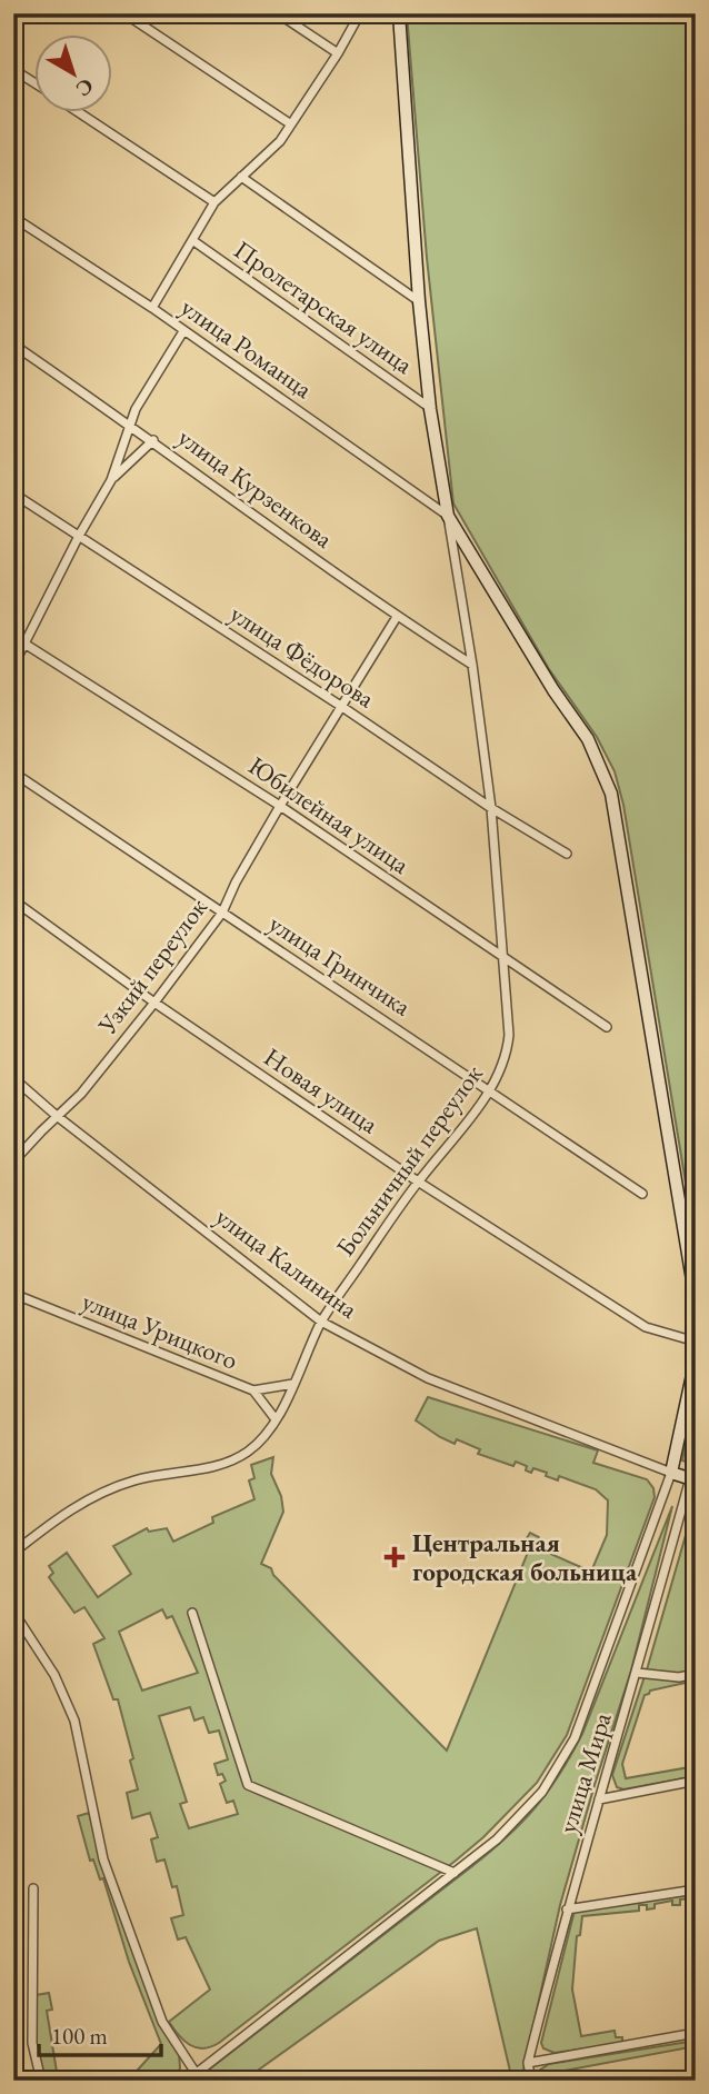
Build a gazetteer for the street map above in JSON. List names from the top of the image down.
{
  "streets": {
    "street": [
      "Пролетарская улица",
      "улица Романца",
      "улица Курзенкова",
      "улица Фёдорова",
      "Юбилейная улица",
      "улица Гринчика",
      "Узкий переулок",
      "Новая улица",
      "Больничный переулок",
      "улица Калинина",
      "улица Урицкого",
      "улица Мира"
    ]
  },
  "crossings": [
    ["улица Романца", "Больничный переулок"],
    ["улица Курзенкова", "Узкий переулок"],
    ["улица Курзенкова", "Больничный переулок"],
    ["улица Фёдорова", "Узкий переулок"],
    ["улица Фёдорова", "Больничный переулок"],
    ["Юбилейная улица", "Узкий переулок"],
    ["Юбилейная улица", "Больничный переулок"],
    ["улица Гринчика", "Узкий переулок"],
    ["улица Гринчика", "Больничный переулок"],
    ["Узкий переулок", "Новая улица"],
    ["Узкий переулок", "улица Калинина"],
    ["Новая улица", "Больничный переулок"],
    ["Больничный переулок", "улица Калинина"],
    ["Больничный переулок", "улица Урицкого"],
    ["улица Калинина", "улица Мира"]
  ],
  "places": {
    "health": ["Центральная городская больница"]
  },
  "scale_bar": "100 m",
  "north": "bottom right"
}
